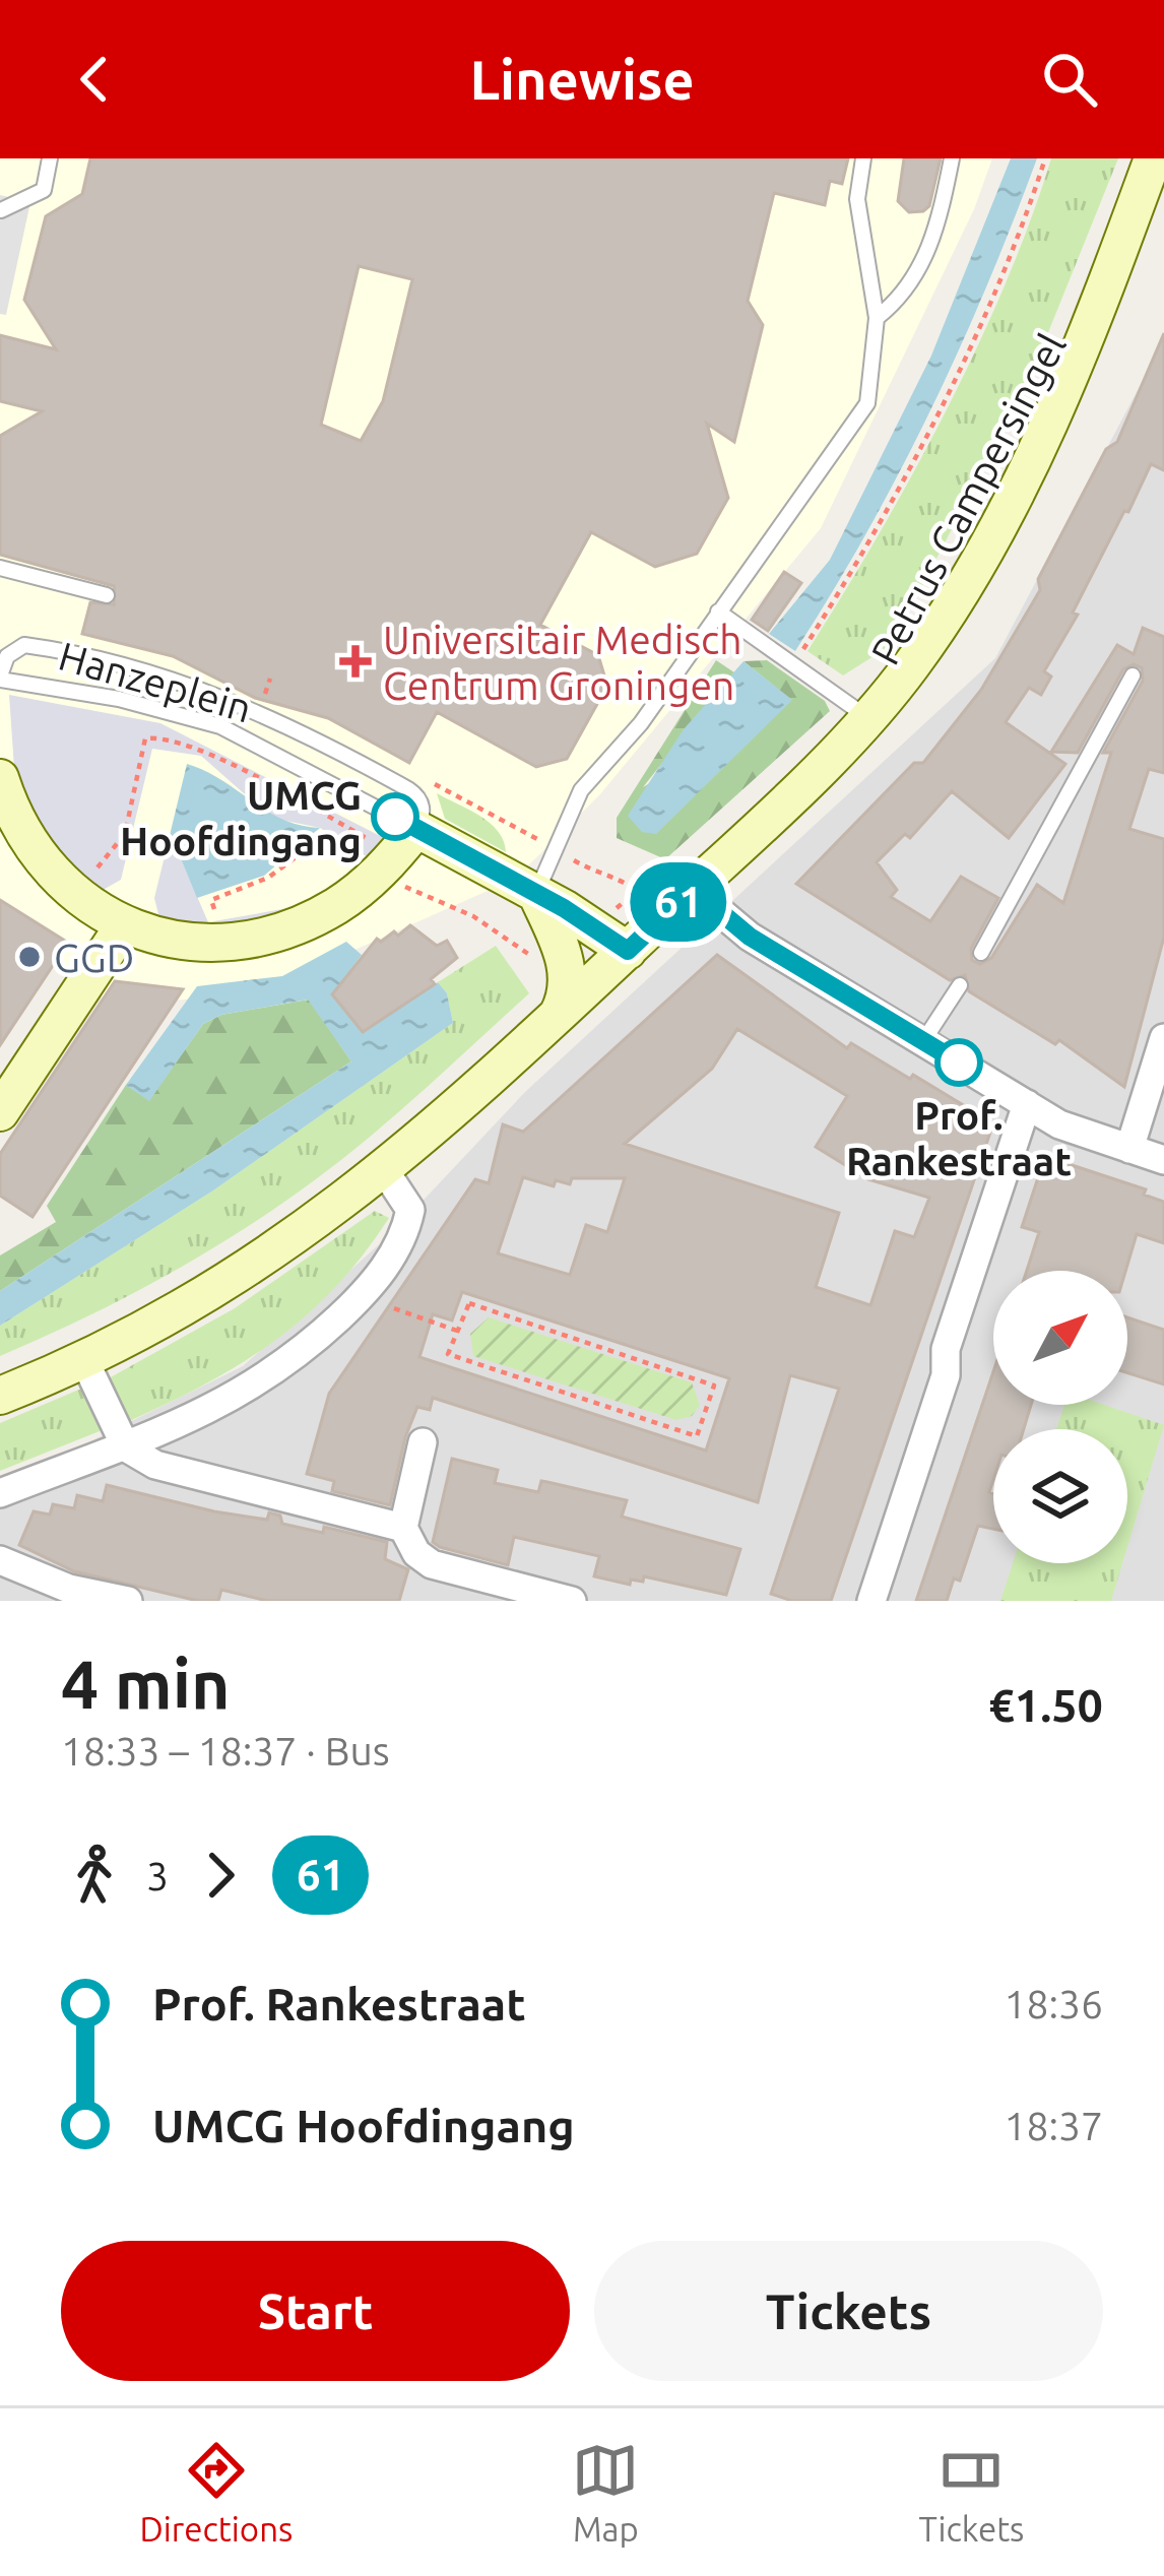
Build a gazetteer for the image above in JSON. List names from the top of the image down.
{
  "streets": {
    "main road": ["Petrus Campersingel", "Hanzeplein"]
  },
  "crossings": [
    ["Petrus Campersingel", "Hanzeplein"]
  ],
  "places": {
    "health": ["Universitair Medisch Centrum Groningen"],
    "other": ["UMCG Hoofdingang", "GGD", "Prof. Rankestraat"]
  },
  "lines": ["bus line 61"],
  "north": "top right",
  "page": {
    "header": "Linewise",
    "on_map": "61",
    "heading": ["4 min", "18:33 – 18:37 · Bus", "€1.50"],
    "legs": ["3", "61"],
    "list": [
      {
        "name": "Prof. Rankestraat",
        "value": "18:36"
      },
      {
        "name": "UMCG Hoofdingang",
        "value": "18:37"
      }
    ],
    "buttons": ["Start", "Tickets"],
    "tabs": ["Directions", "Map", "Tickets"]
  }
}
